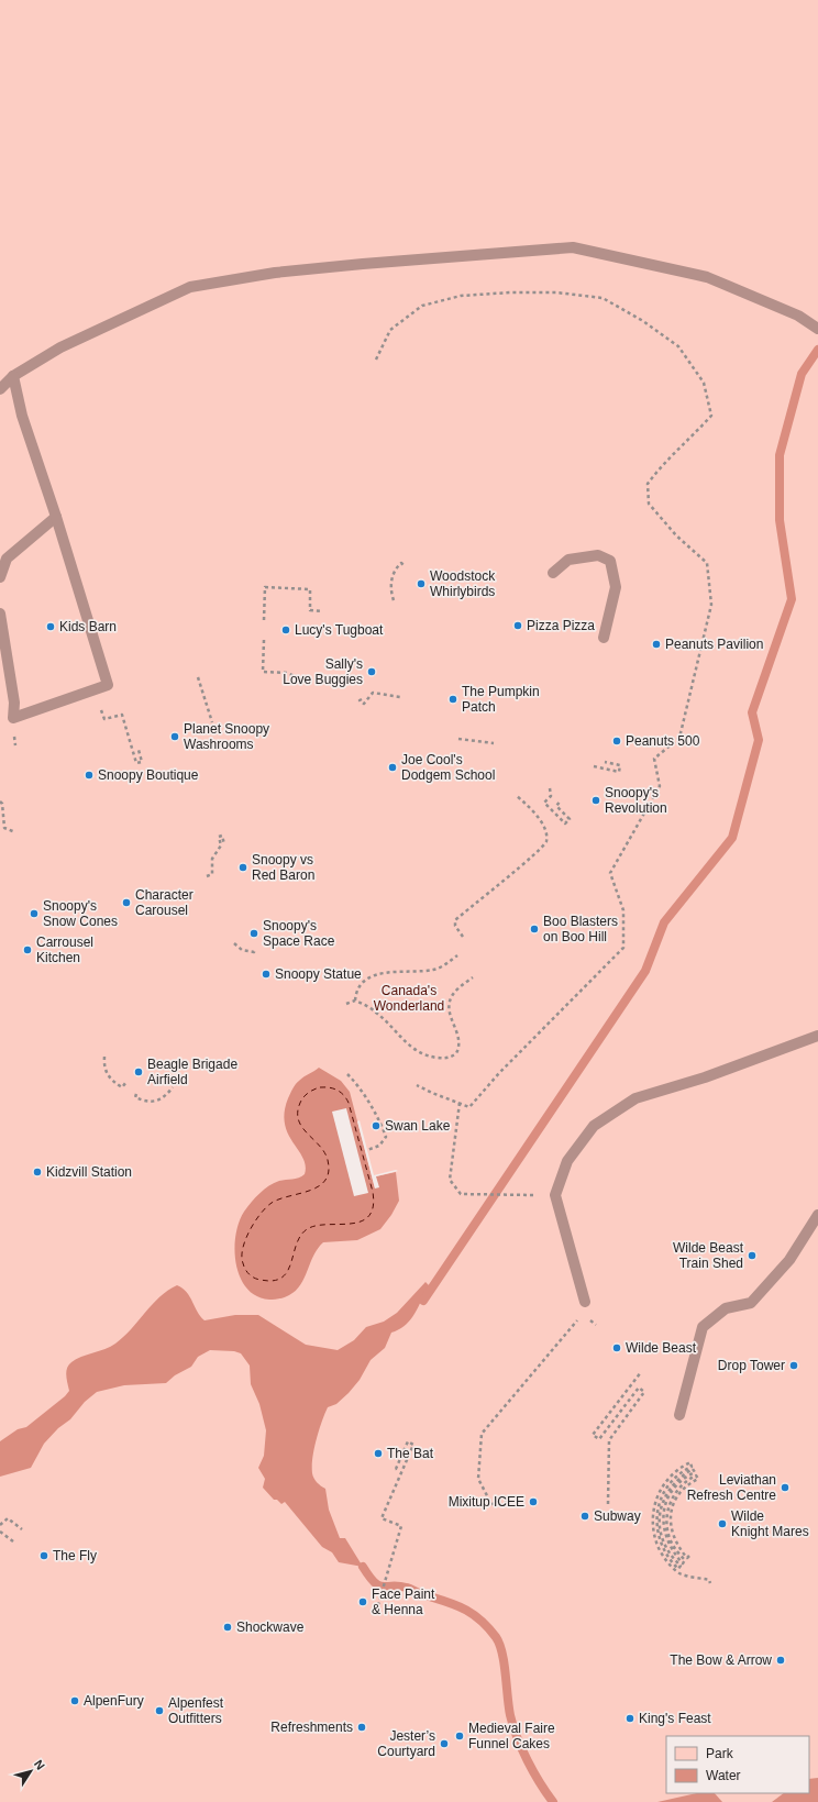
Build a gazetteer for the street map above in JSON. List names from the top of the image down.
{
  "parks": ["Canada's Wonderland"],
  "places": [
    "Woodstock Whirlybirds",
    "Pizza Pizza",
    "Kids Barn",
    "Lucy's Tugboat",
    "Peanuts Pavilion",
    "Sally's Love Buggies",
    "The Pumpkin Patch",
    "Planet Snoopy Washrooms",
    "Peanuts 500",
    "Joe Cool's Dodgem School",
    "Snoopy Boutique",
    "Snoopy's Revolution",
    "Snoopy vs Red Baron",
    "Character Carousel",
    "Snoopy's Snow Cones",
    "Boo Blasters on Boo Hill",
    "Snoopy's Space Race",
    "Carrousel Kitchen",
    "Snoopy Statue",
    "Beagle Brigade Airfield",
    "Swan Lake",
    "Kidzvill Station",
    "Wilde Beast Train Shed",
    "Wilde Beast",
    "Drop Tower",
    "The Bat",
    "Leviathan Refresh Centre",
    "Mixitup ICEE",
    "Subway",
    "Wilde Knight Mares",
    "The Fly",
    "Face Paint & Henna",
    "Shockwave",
    "The Bow & Arrow",
    "AlpenFury",
    "Alpenfest Outfitters",
    "King's Feast",
    "Refreshments",
    "Medieval Faire Funnel Cakes",
    "Jester’s Courtyard"
  ],
  "legend": ["Park", "Water"],
  "north": "top right"
}
